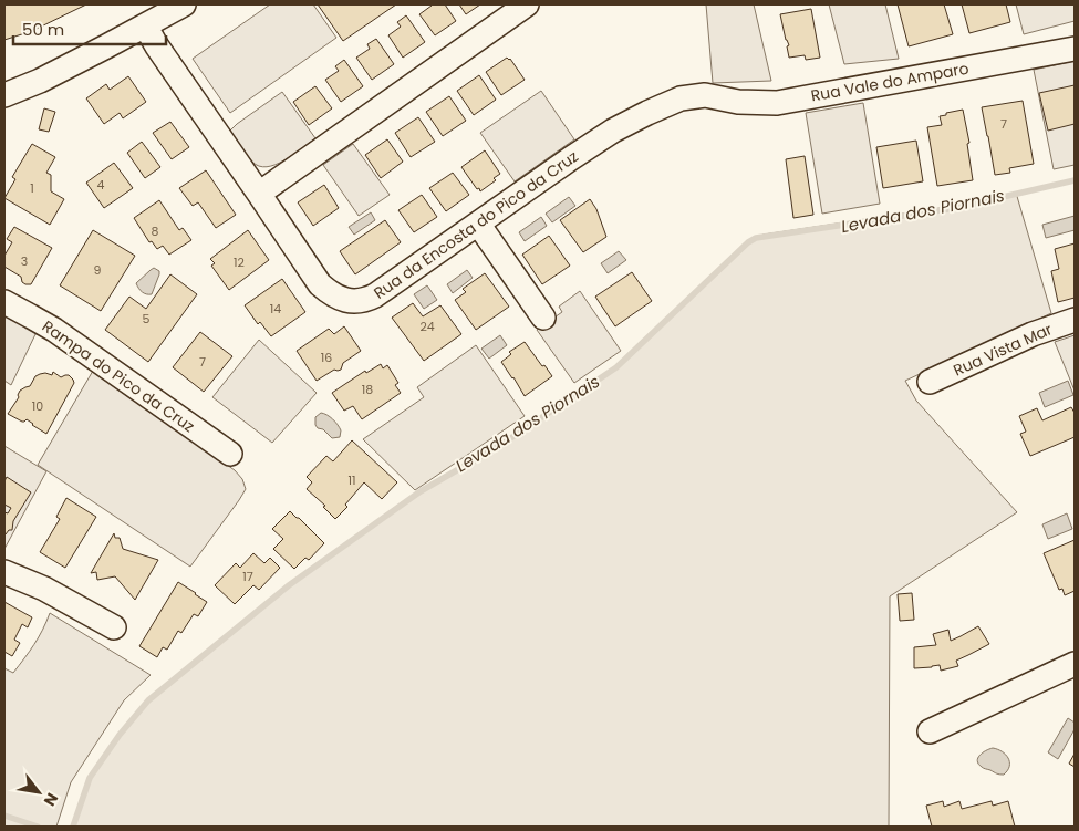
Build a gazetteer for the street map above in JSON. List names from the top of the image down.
{
  "streets": {
    "street": [
      "Rua Vale do Amparo",
      "Rua da Encosta do Pico da Cruz",
      "Rua Vista Mar",
      "Rampa do Pico da Cruz"
    ]
  },
  "crossings": [
    ["Rua Vale do Amparo", "Rua da Encosta do Pico da Cruz"]
  ],
  "water": ["Levada dos Piornais"],
  "house_numbers": [
    "7",
    "4",
    "1",
    "8",
    "3",
    "12",
    "9",
    "14",
    "5",
    "24",
    "16",
    "7",
    "18",
    "10",
    "11",
    "17"
  ],
  "scale_bar": "50 m",
  "north": "bottom right"
}
